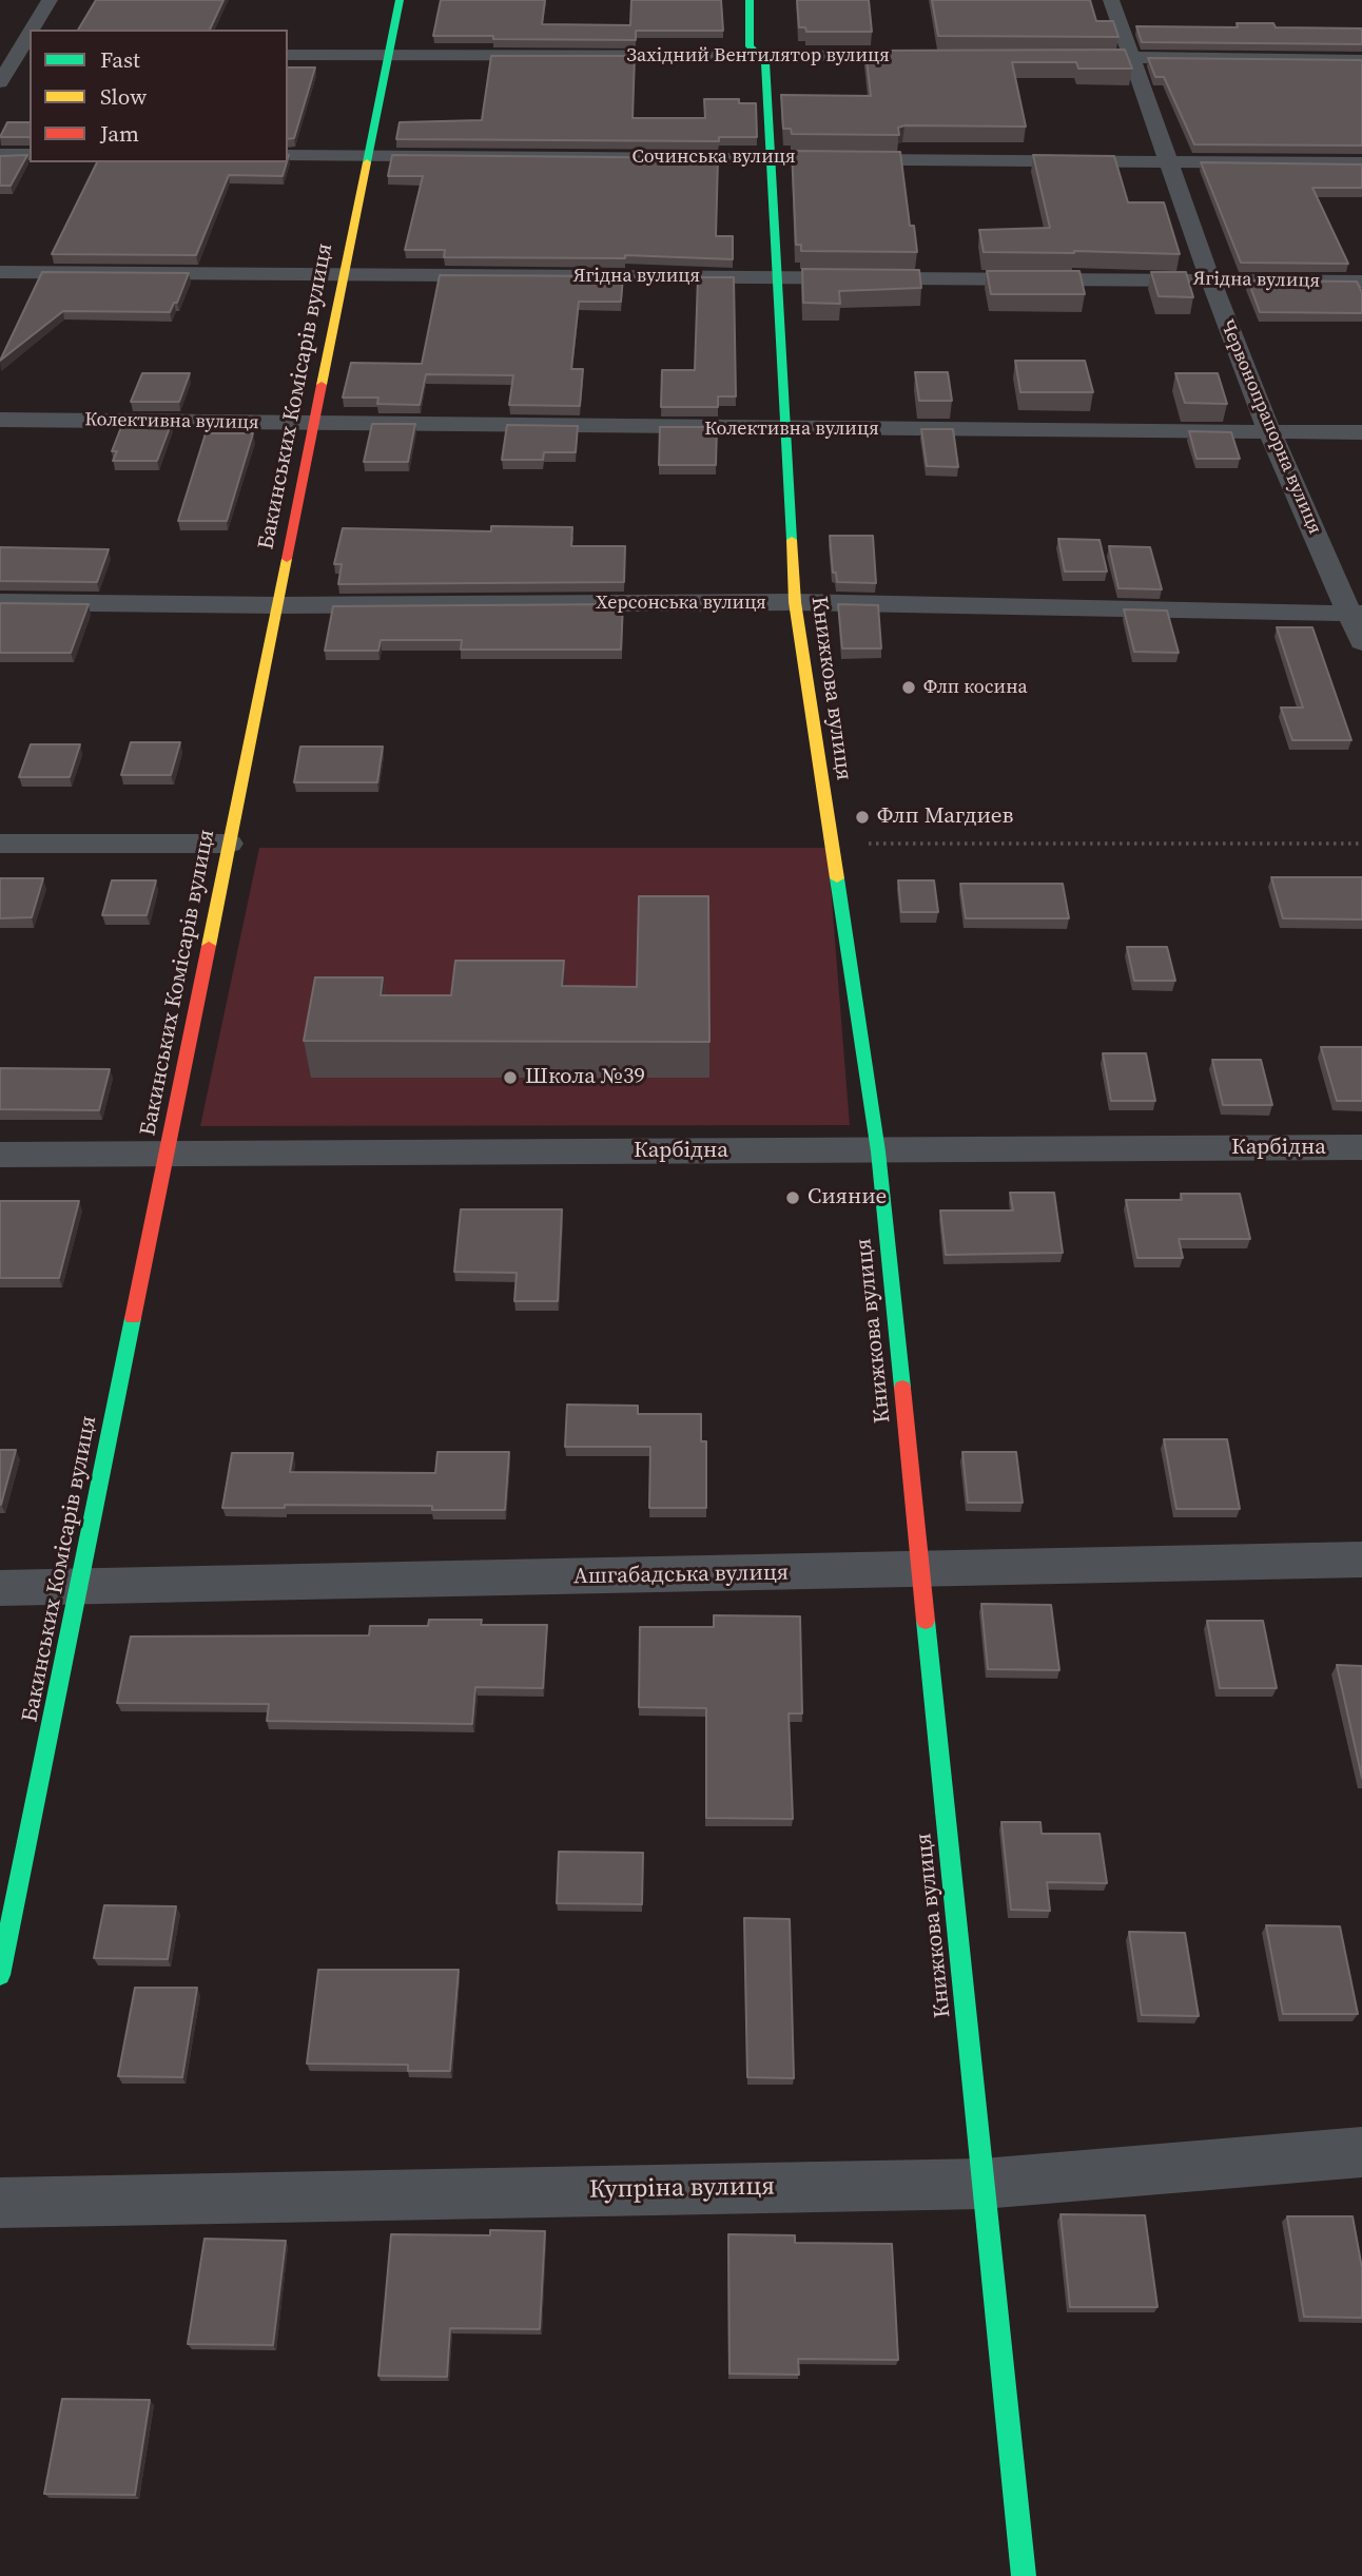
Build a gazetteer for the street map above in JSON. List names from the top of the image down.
{
  "streets": {
    "street": [
      "Західний Вентилятор вулиця",
      "Сочинська вулиця",
      "Ягідна вулиця",
      "Бакинських Комісарів вулиця",
      "Колективна вулиця",
      "Червонопрапорна вулиця",
      "Херсонська вулиця",
      "Книжкова вулиця",
      "Карбідна",
      "Ашгабадська вулиця",
      "Купріна вулиця"
    ]
  },
  "crossings": [
    ["Західний Вентилятор вулиця", "Бакинських Комісарів вулиця"],
    ["Західний Вентилятор вулиця", "Книжкова вулиця"],
    ["Сочинська вулиця", "Бакинських Комісарів вулиця"],
    ["Сочинська вулиця", "Червонопрапорна вулиця"],
    ["Сочинська вулиця", "Книжкова вулиця"],
    ["Ягідна вулиця", "Бакинських Комісарів вулиця"],
    ["Ягідна вулиця", "Червонопрапорна вулиця"],
    ["Ягідна вулиця", "Книжкова вулиця"],
    ["Бакинських Комісарів вулиця", "Колективна вулиця"],
    ["Бакинських Комісарів вулиця", "Херсонська вулиця"],
    ["Бакинських Комісарів вулиця", "Карбідна"],
    ["Бакинських Комісарів вулиця", "Ашгабадська вулиця"],
    ["Колективна вулиця", "Червонопрапорна вулиця"],
    ["Колективна вулиця", "Книжкова вулиця"],
    ["Червонопрапорна вулиця", "Херсонська вулиця"],
    ["Херсонська вулиця", "Книжкова вулиця"],
    ["Книжкова вулиця", "Карбідна"],
    ["Книжкова вулиця", "Ашгабадська вулиця"],
    ["Книжкова вулиця", "Купріна вулиця"]
  ],
  "places": [
    "Флп косина",
    "Флп Магдиев",
    "Школа №39",
    "Сияние"
  ],
  "legend": ["Fast", "Slow", "Jam"]
}
